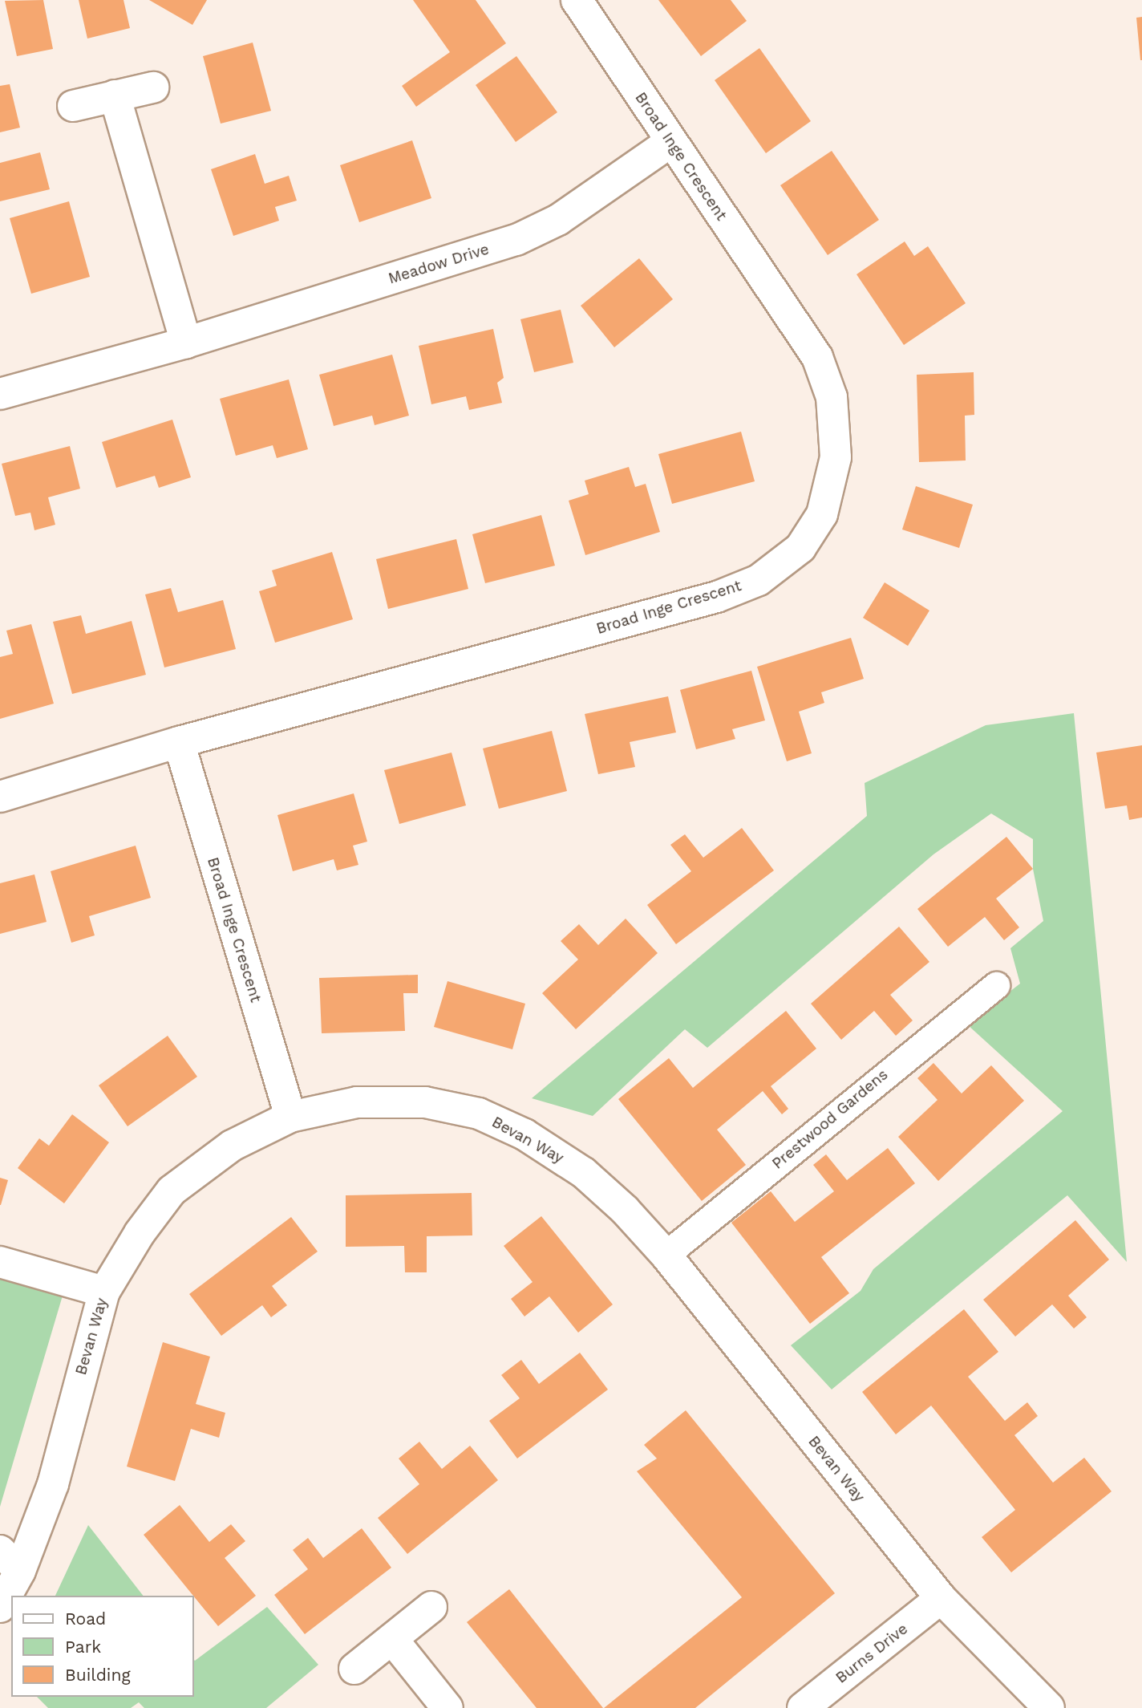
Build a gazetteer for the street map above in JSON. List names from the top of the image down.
{
  "streets": {
    "street": [
      "Broad Inge Crescent",
      "Meadow Drive",
      "Bevan Way",
      "Burns Drive"
    ],
    "lane": ["Prestwood Gardens"]
  },
  "crossings": [
    ["Broad Inge Crescent", "Meadow Drive"],
    ["Broad Inge Crescent", "Bevan Way"],
    ["Prestwood Gardens", "Bevan Way"],
    ["Bevan Way", "Burns Drive"]
  ],
  "legend": ["Road", "Park", "Building"]
}
